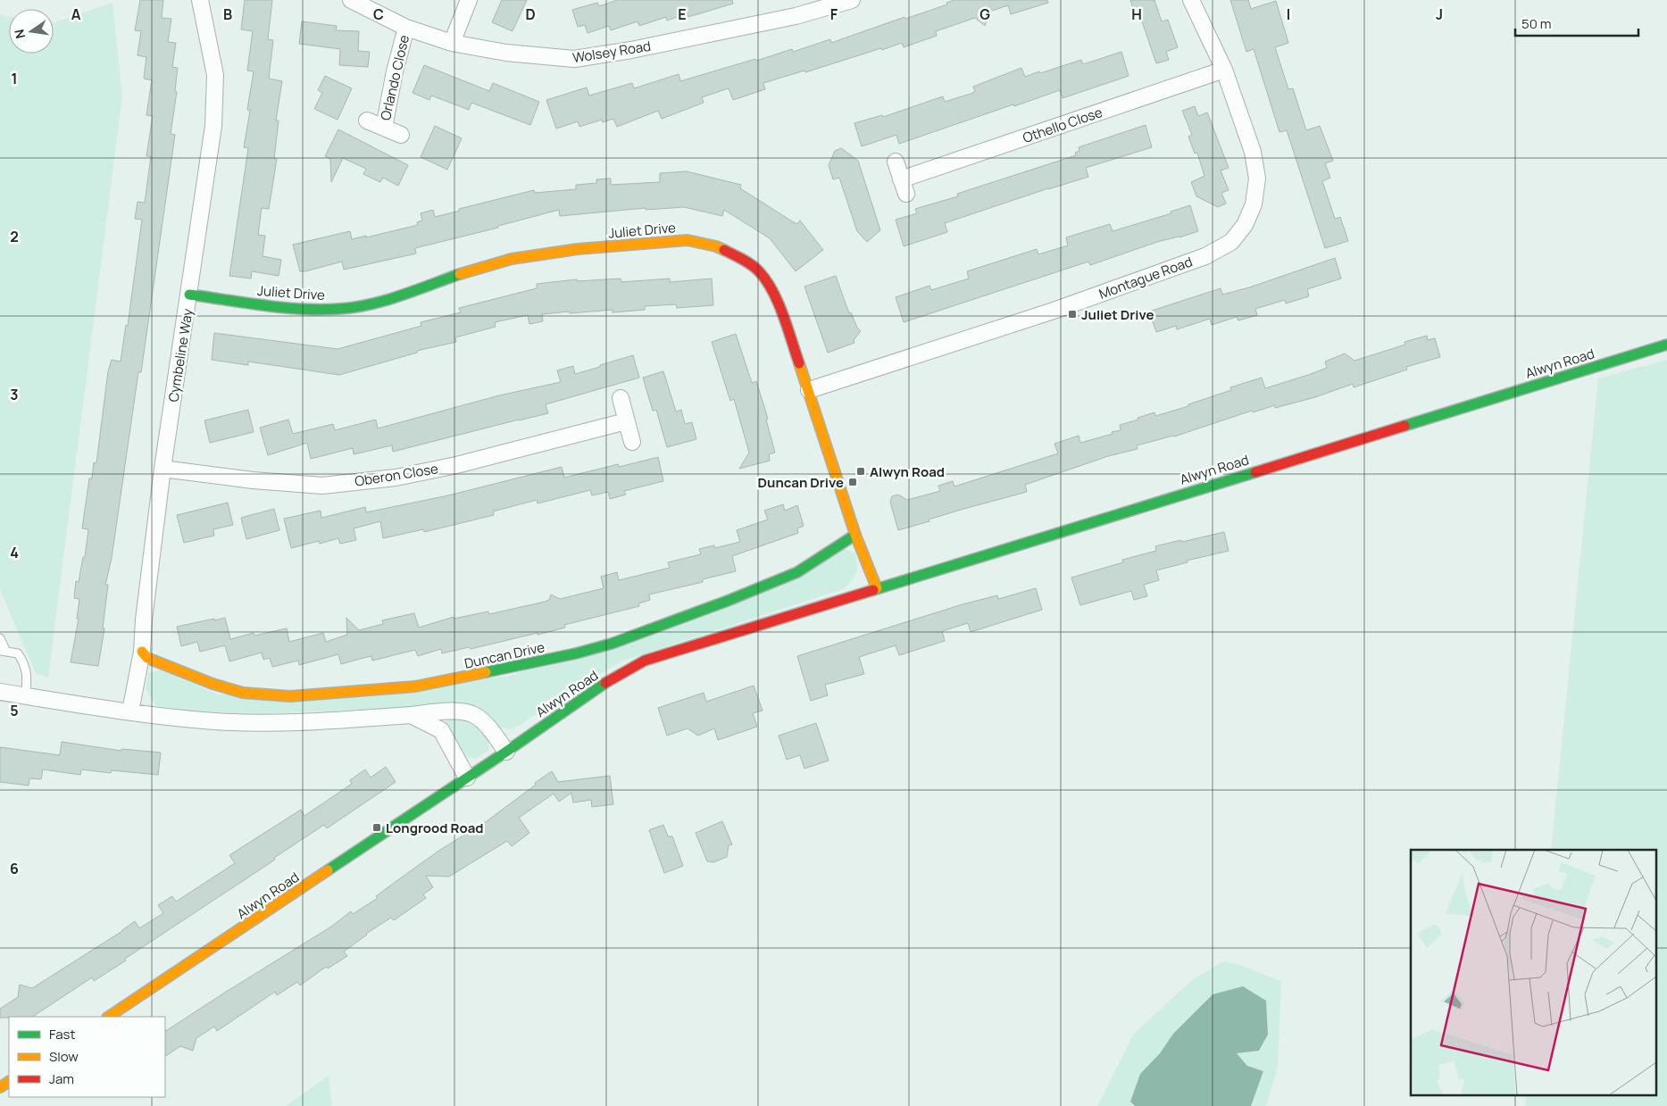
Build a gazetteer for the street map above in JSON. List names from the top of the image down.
{
  "streets": {
    "street": [
      "Wolsey Road",
      "Orlando Close",
      "Othello Close",
      "Juliet Drive",
      "Montague Road",
      "Cymbeline Way",
      "Alwyn Road",
      "Oberon Close",
      "Duncan Drive"
    ]
  },
  "crossings": [
    ["Wolsey Road", "Orlando Close"],
    ["Othello Close", "Montague Road"],
    ["Juliet Drive", "Montague Road"],
    ["Juliet Drive", "Cymbeline Way"],
    ["Juliet Drive", "Alwyn Road"],
    ["Juliet Drive", "Duncan Drive"],
    ["Cymbeline Way", "Oberon Close"],
    ["Cymbeline Way", "Duncan Drive"]
  ],
  "places": {
    "transit": [
      "Juliet Drive",
      "Alwyn Road",
      "Duncan Drive",
      "Longrood Road"
    ]
  },
  "legend": ["Fast", "Slow", "Jam"],
  "scale_bar": "50 m",
  "north": "left",
  "grid": {
    "columns": [
      "A",
      "B",
      "C",
      "D",
      "E",
      "F",
      "G",
      "H",
      "I",
      "J"
    ],
    "rows": [
      "1",
      "2",
      "3",
      "4",
      "5",
      "6"
    ]
  }
}
